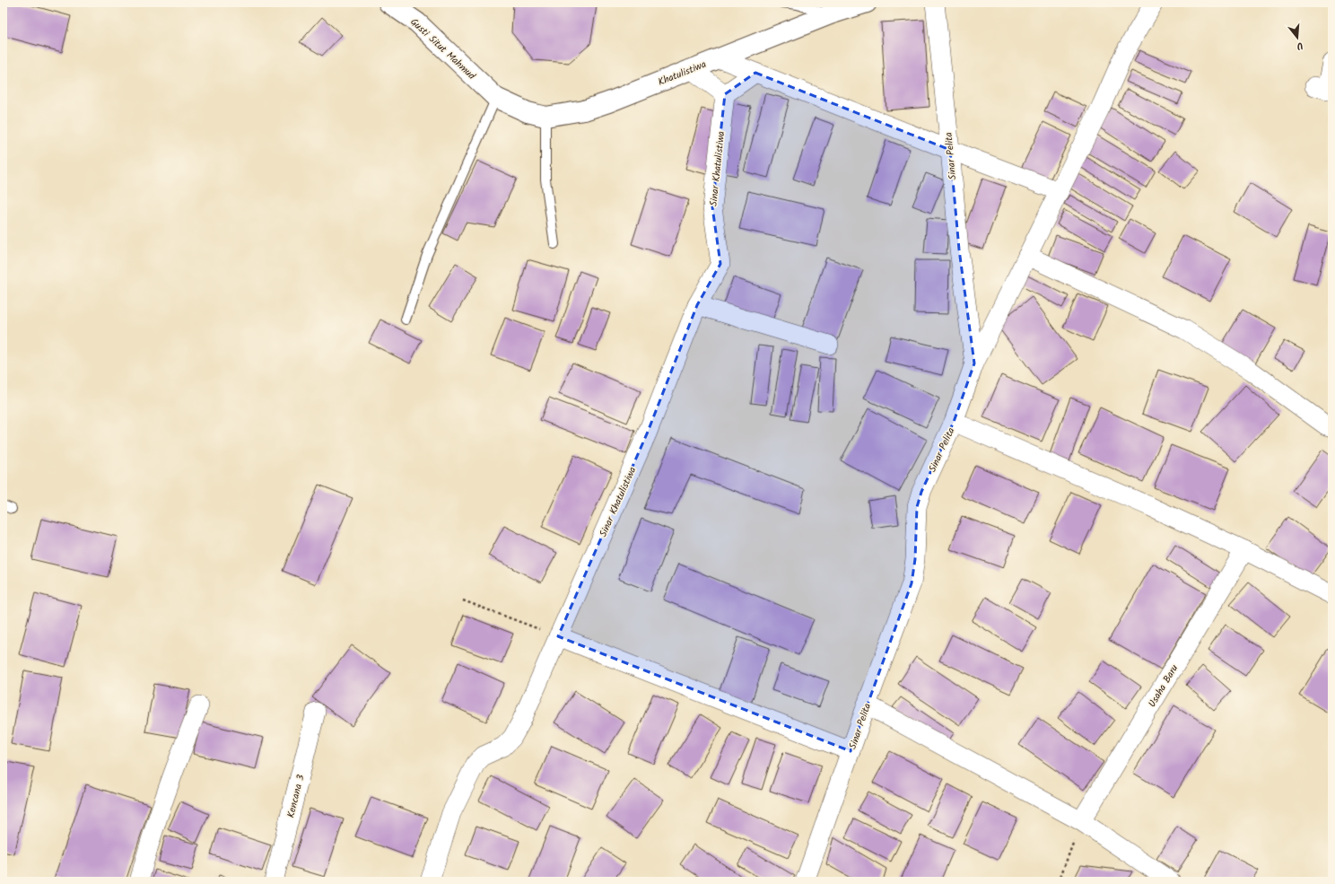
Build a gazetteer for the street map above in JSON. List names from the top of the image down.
{
  "streets": {
    "highway": ["Gusti Situt Mahmud", "Khatulistiwa"],
    "street": [
      "Sinar Pelita",
      "Sinar Khatulistiwa",
      "Usaha Baru",
      "Kencana 3"
    ]
  },
  "crossings": [
    ["Gusti Situt Mahmud", "Khatulistiwa"]
  ],
  "north": "bottom"
}
